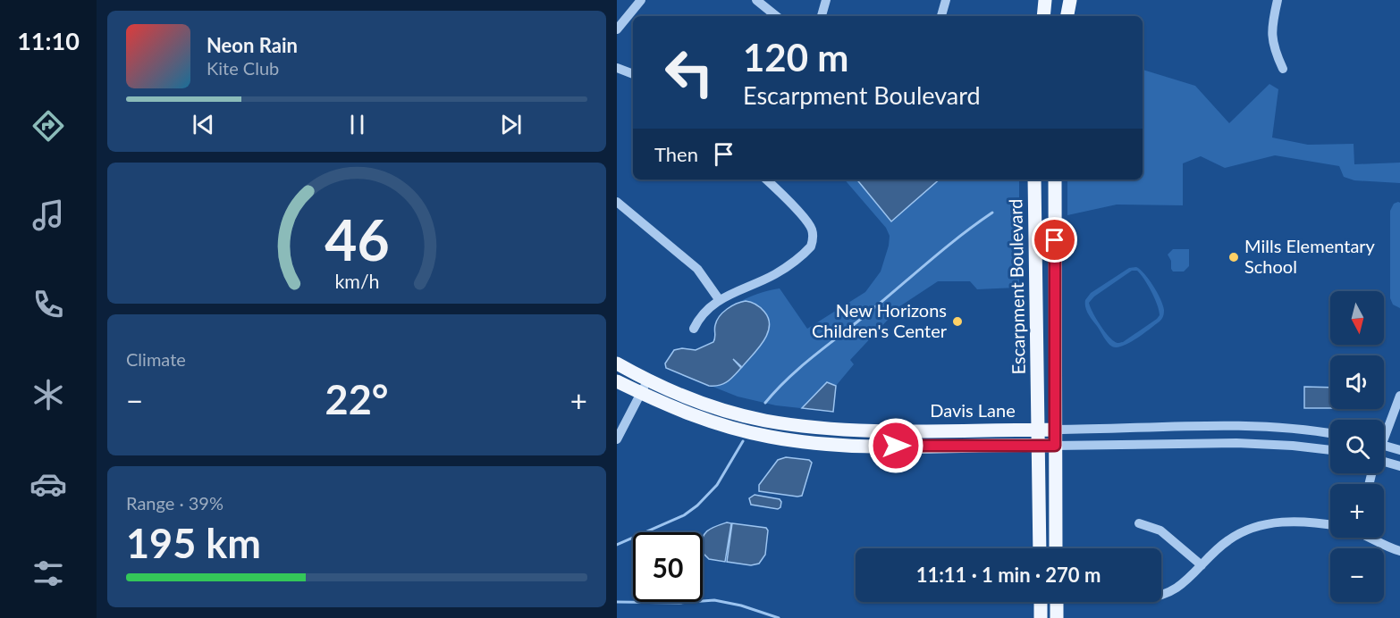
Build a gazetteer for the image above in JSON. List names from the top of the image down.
{
  "streets": {
    "main road": ["Escarpment Boulevard", "Davis Lane"]
  },
  "crossings": [
    ["Escarpment Boulevard", "Davis Lane"]
  ],
  "places": ["Mills Elementary School", "New Horizons Children's Center"],
  "north": "bottom",
  "page": {
    "tabs": "11:10",
    "turn": ["120 m", "Escarpment Boulevard"],
    "song": ["Neon Rain", "Kite Club"],
    "then": "Then",
    "map_buttons": ["+", "−"],
    "tile": [
      "Climate",
      ["Range · 39%", "195 km"]
    ],
    "heat": ["−", "22°", "+"],
    "limit": "50",
    "trip": "11:11 · 1 min · 270 m",
    "gauge": ["46", "km/h"]
  }
}
